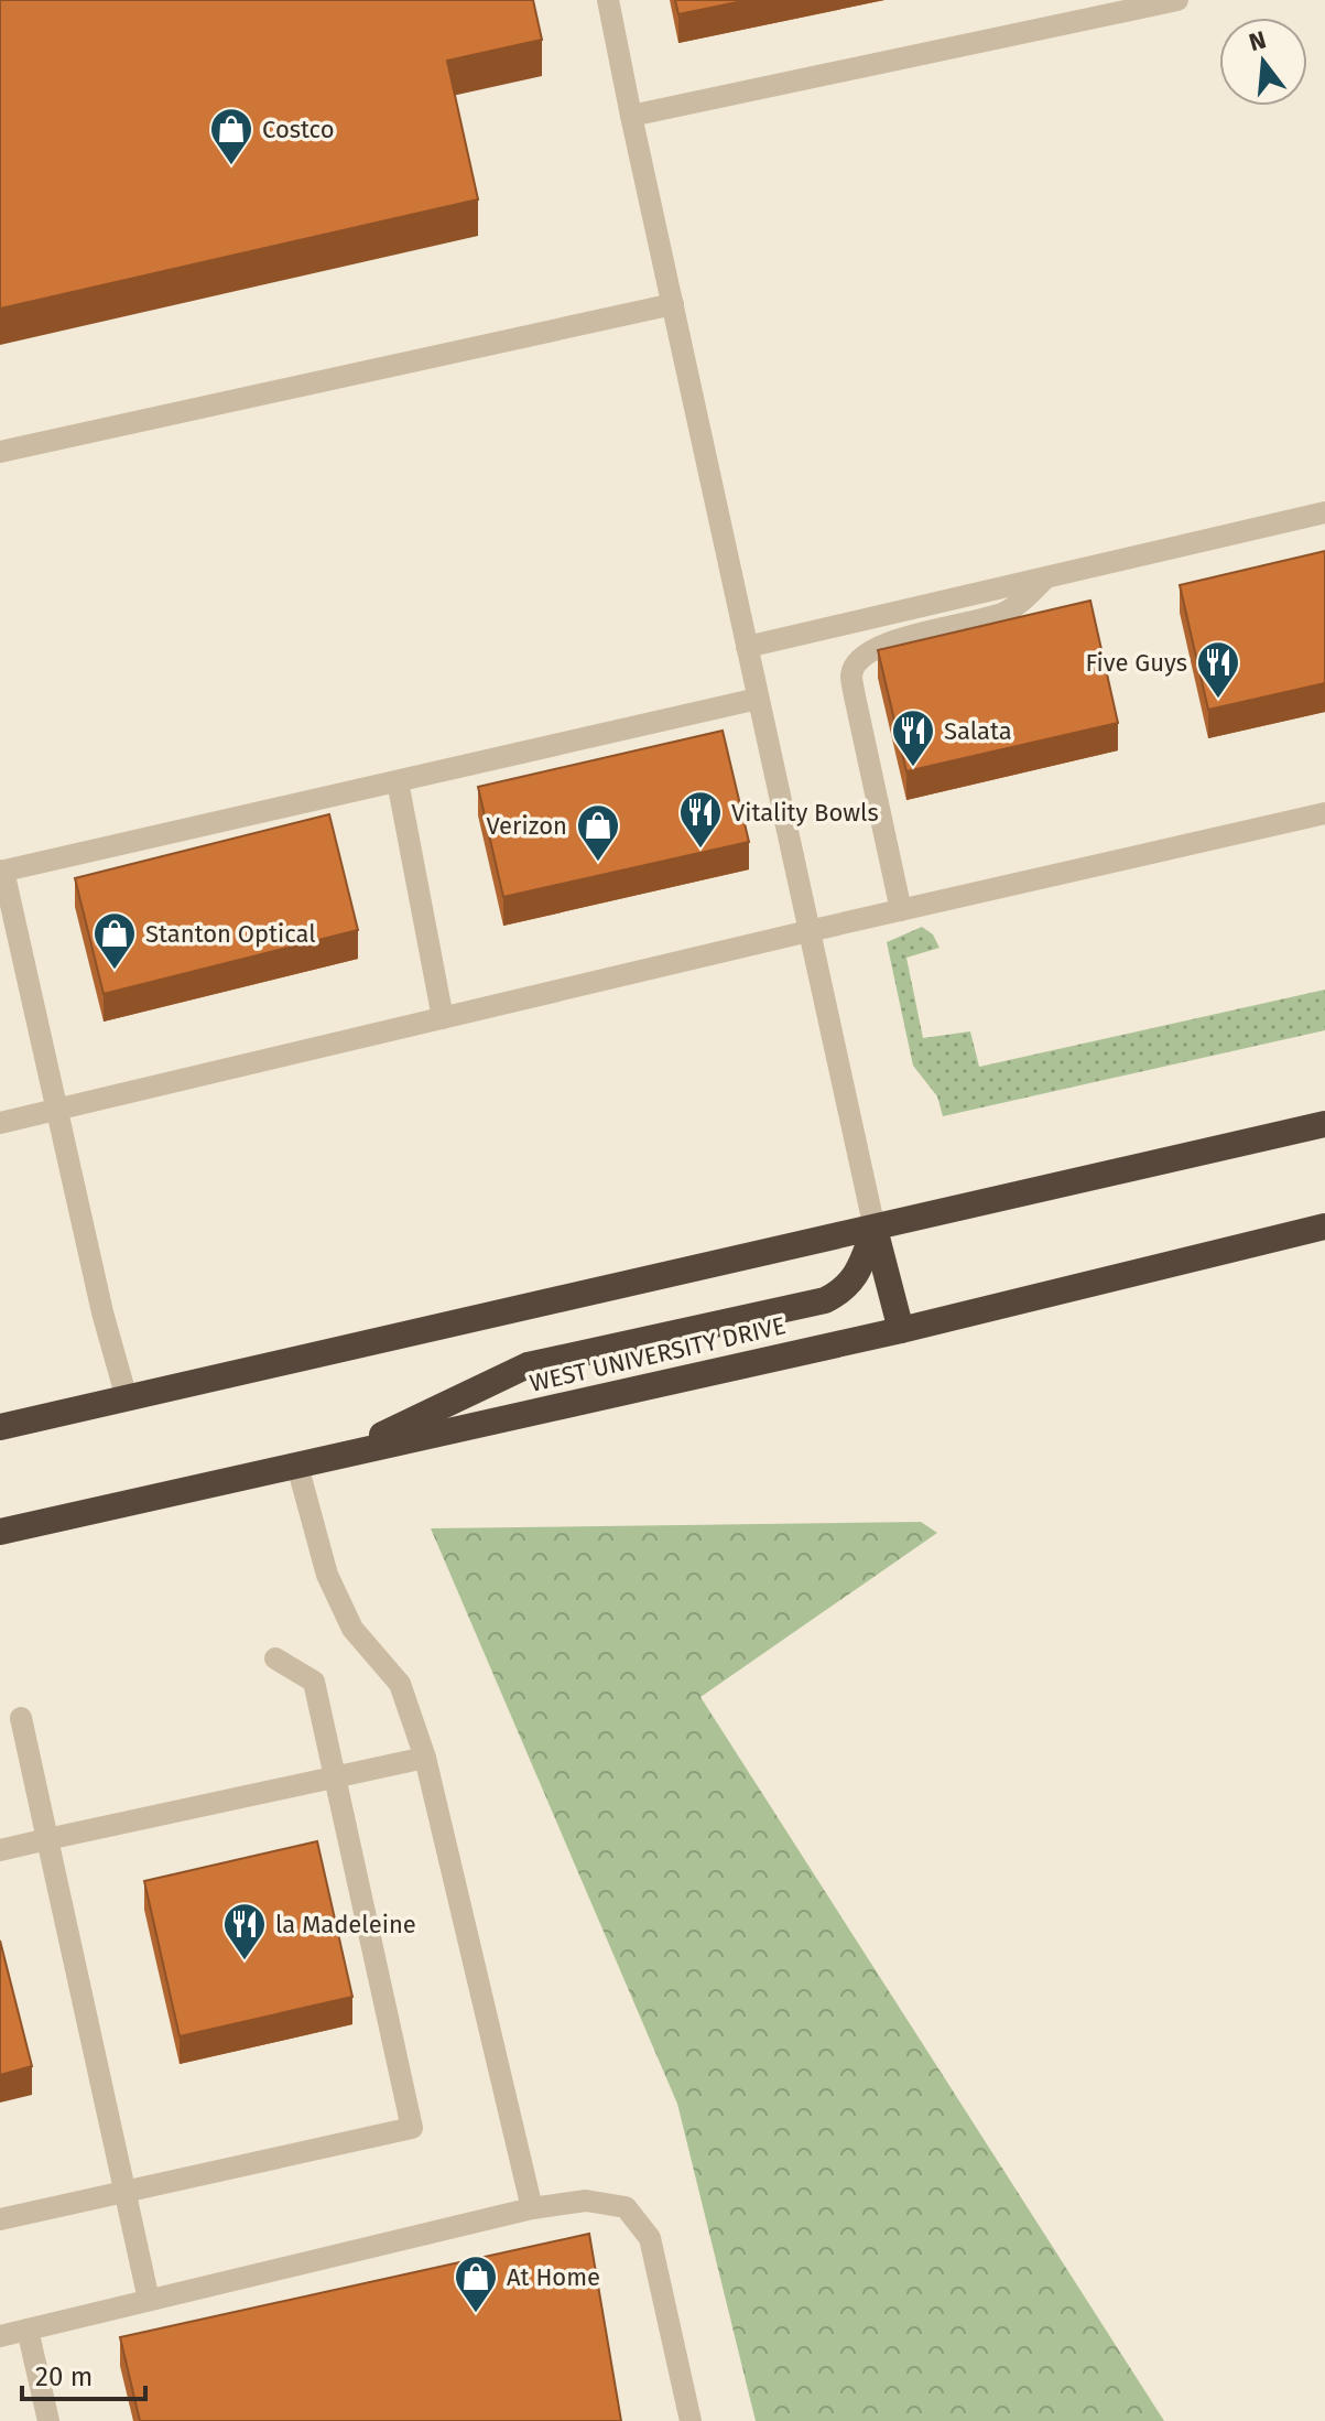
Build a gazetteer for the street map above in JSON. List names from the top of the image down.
{
  "streets": {
    "highway": ["WEST UNIVERSITY DRIVE"]
  },
  "places": {
    "shop": [
      "Costco",
      "Verizon",
      "Stanton Optical",
      "At Home"
    ],
    "restaurant": [
      "Five Guys",
      "Salata",
      "Vitality Bowls",
      "la Madeleine"
    ]
  },
  "scale_bar": "20 m",
  "north": "top"
}
